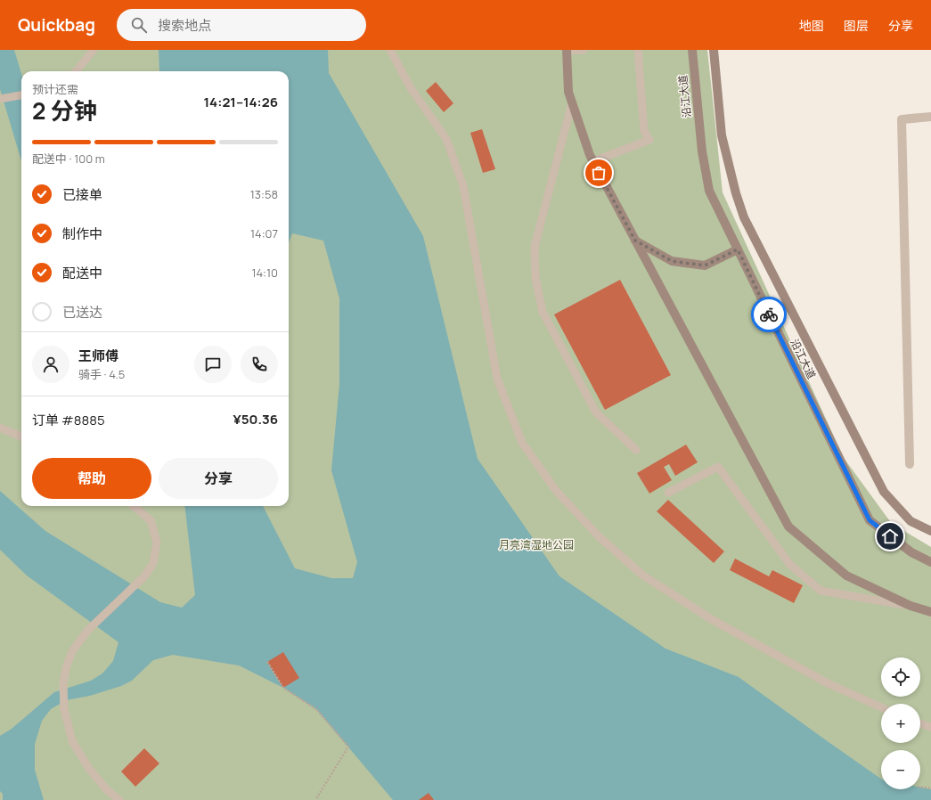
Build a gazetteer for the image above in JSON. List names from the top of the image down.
{
  "streets": {
    "main road": ["沿江大道"]
  },
  "parks": ["月亮湾湿地公园"],
  "page": {
    "header": "Quickbag",
    "search": "搜索地点",
    "nav": ["地图", "图层", "分享"],
    "heading": ["2 分钟", "预计还需", "14:21–14:26"],
    "panel": [
      "王师傅",
      "骑手 · 4.5",
      "订单 #8885",
      "¥50.36"
    ],
    "bar": "配送中 · 100 m",
    "list": [
      ["已接单", "13:58"],
      ["制作中", "14:07"],
      ["配送中", "14:10"],
      "已送达"
    ],
    "buttons": ["帮助", "分享"],
    "map_buttons": ["+", "−"]
  }
}
